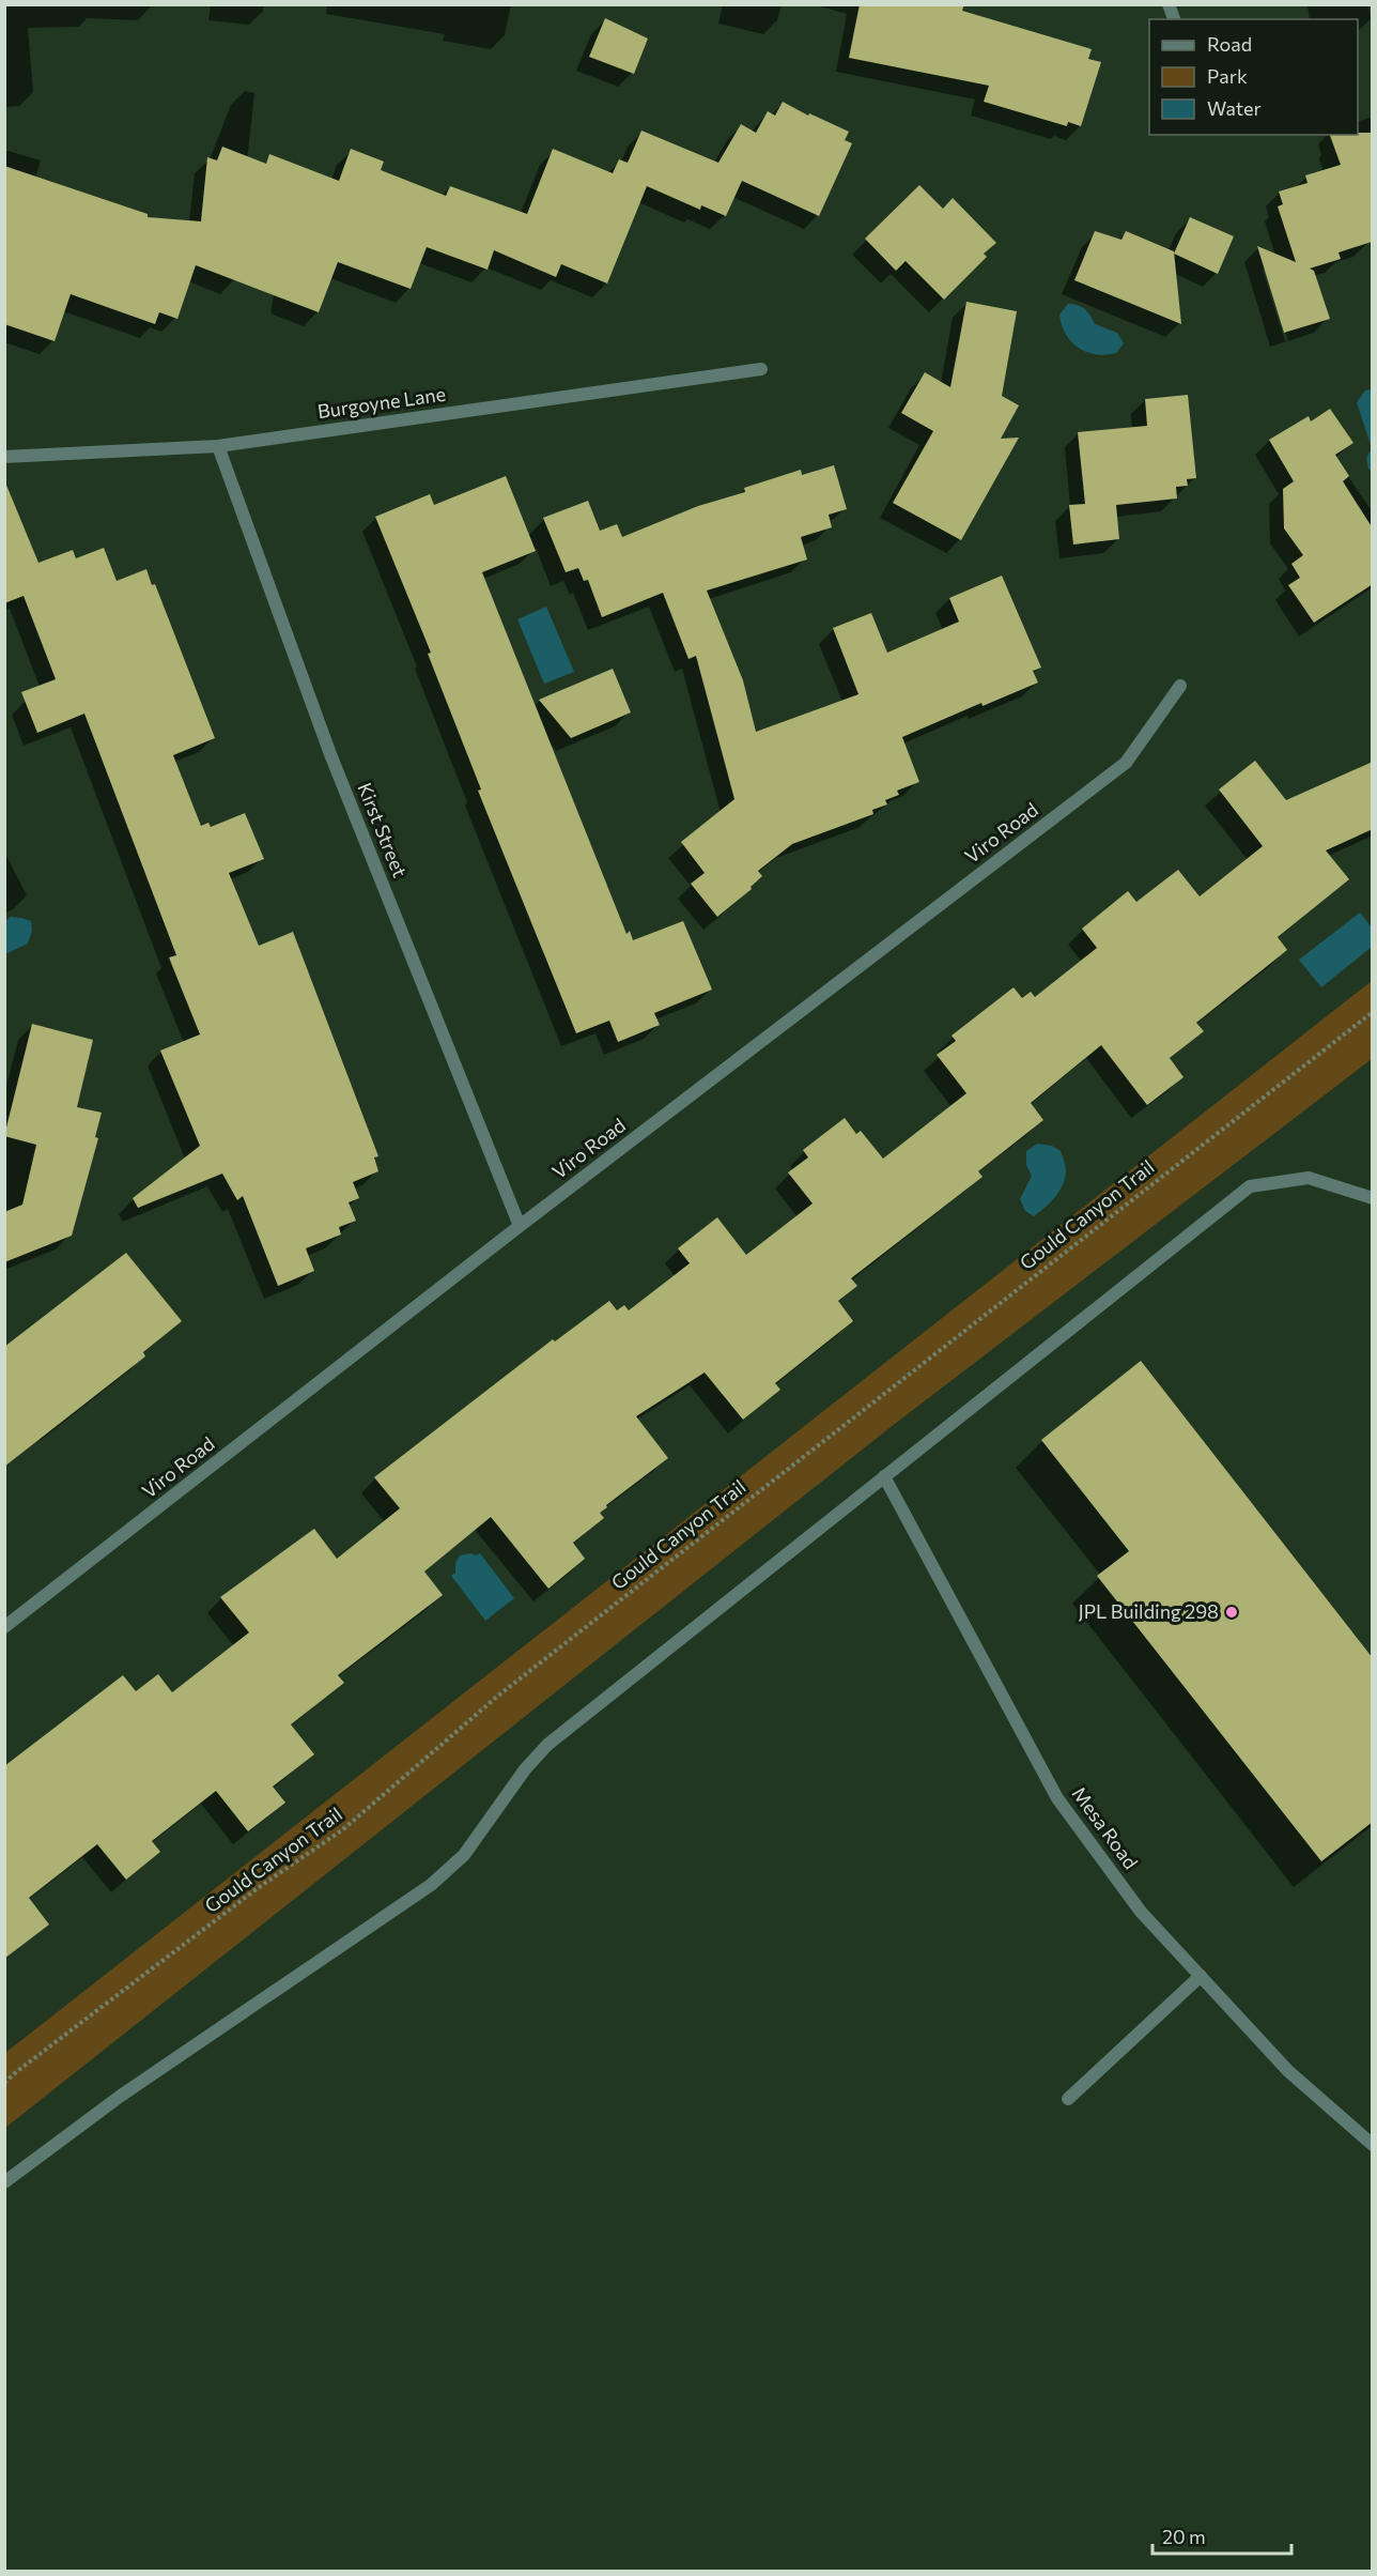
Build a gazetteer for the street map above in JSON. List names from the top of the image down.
{
  "streets": {
    "street": [
      "Burgoyne Lane",
      "Kirst Street",
      "Viro Road",
      "Mesa Road"
    ],
    "path": ["Gould Canyon Trail"]
  },
  "crossings": [
    ["Burgoyne Lane", "Kirst Street"],
    ["Kirst Street", "Viro Road"]
  ],
  "places": ["JPL Building 298"],
  "legend": ["Road", "Park", "Water"],
  "scale_bar": "20 m"
}
